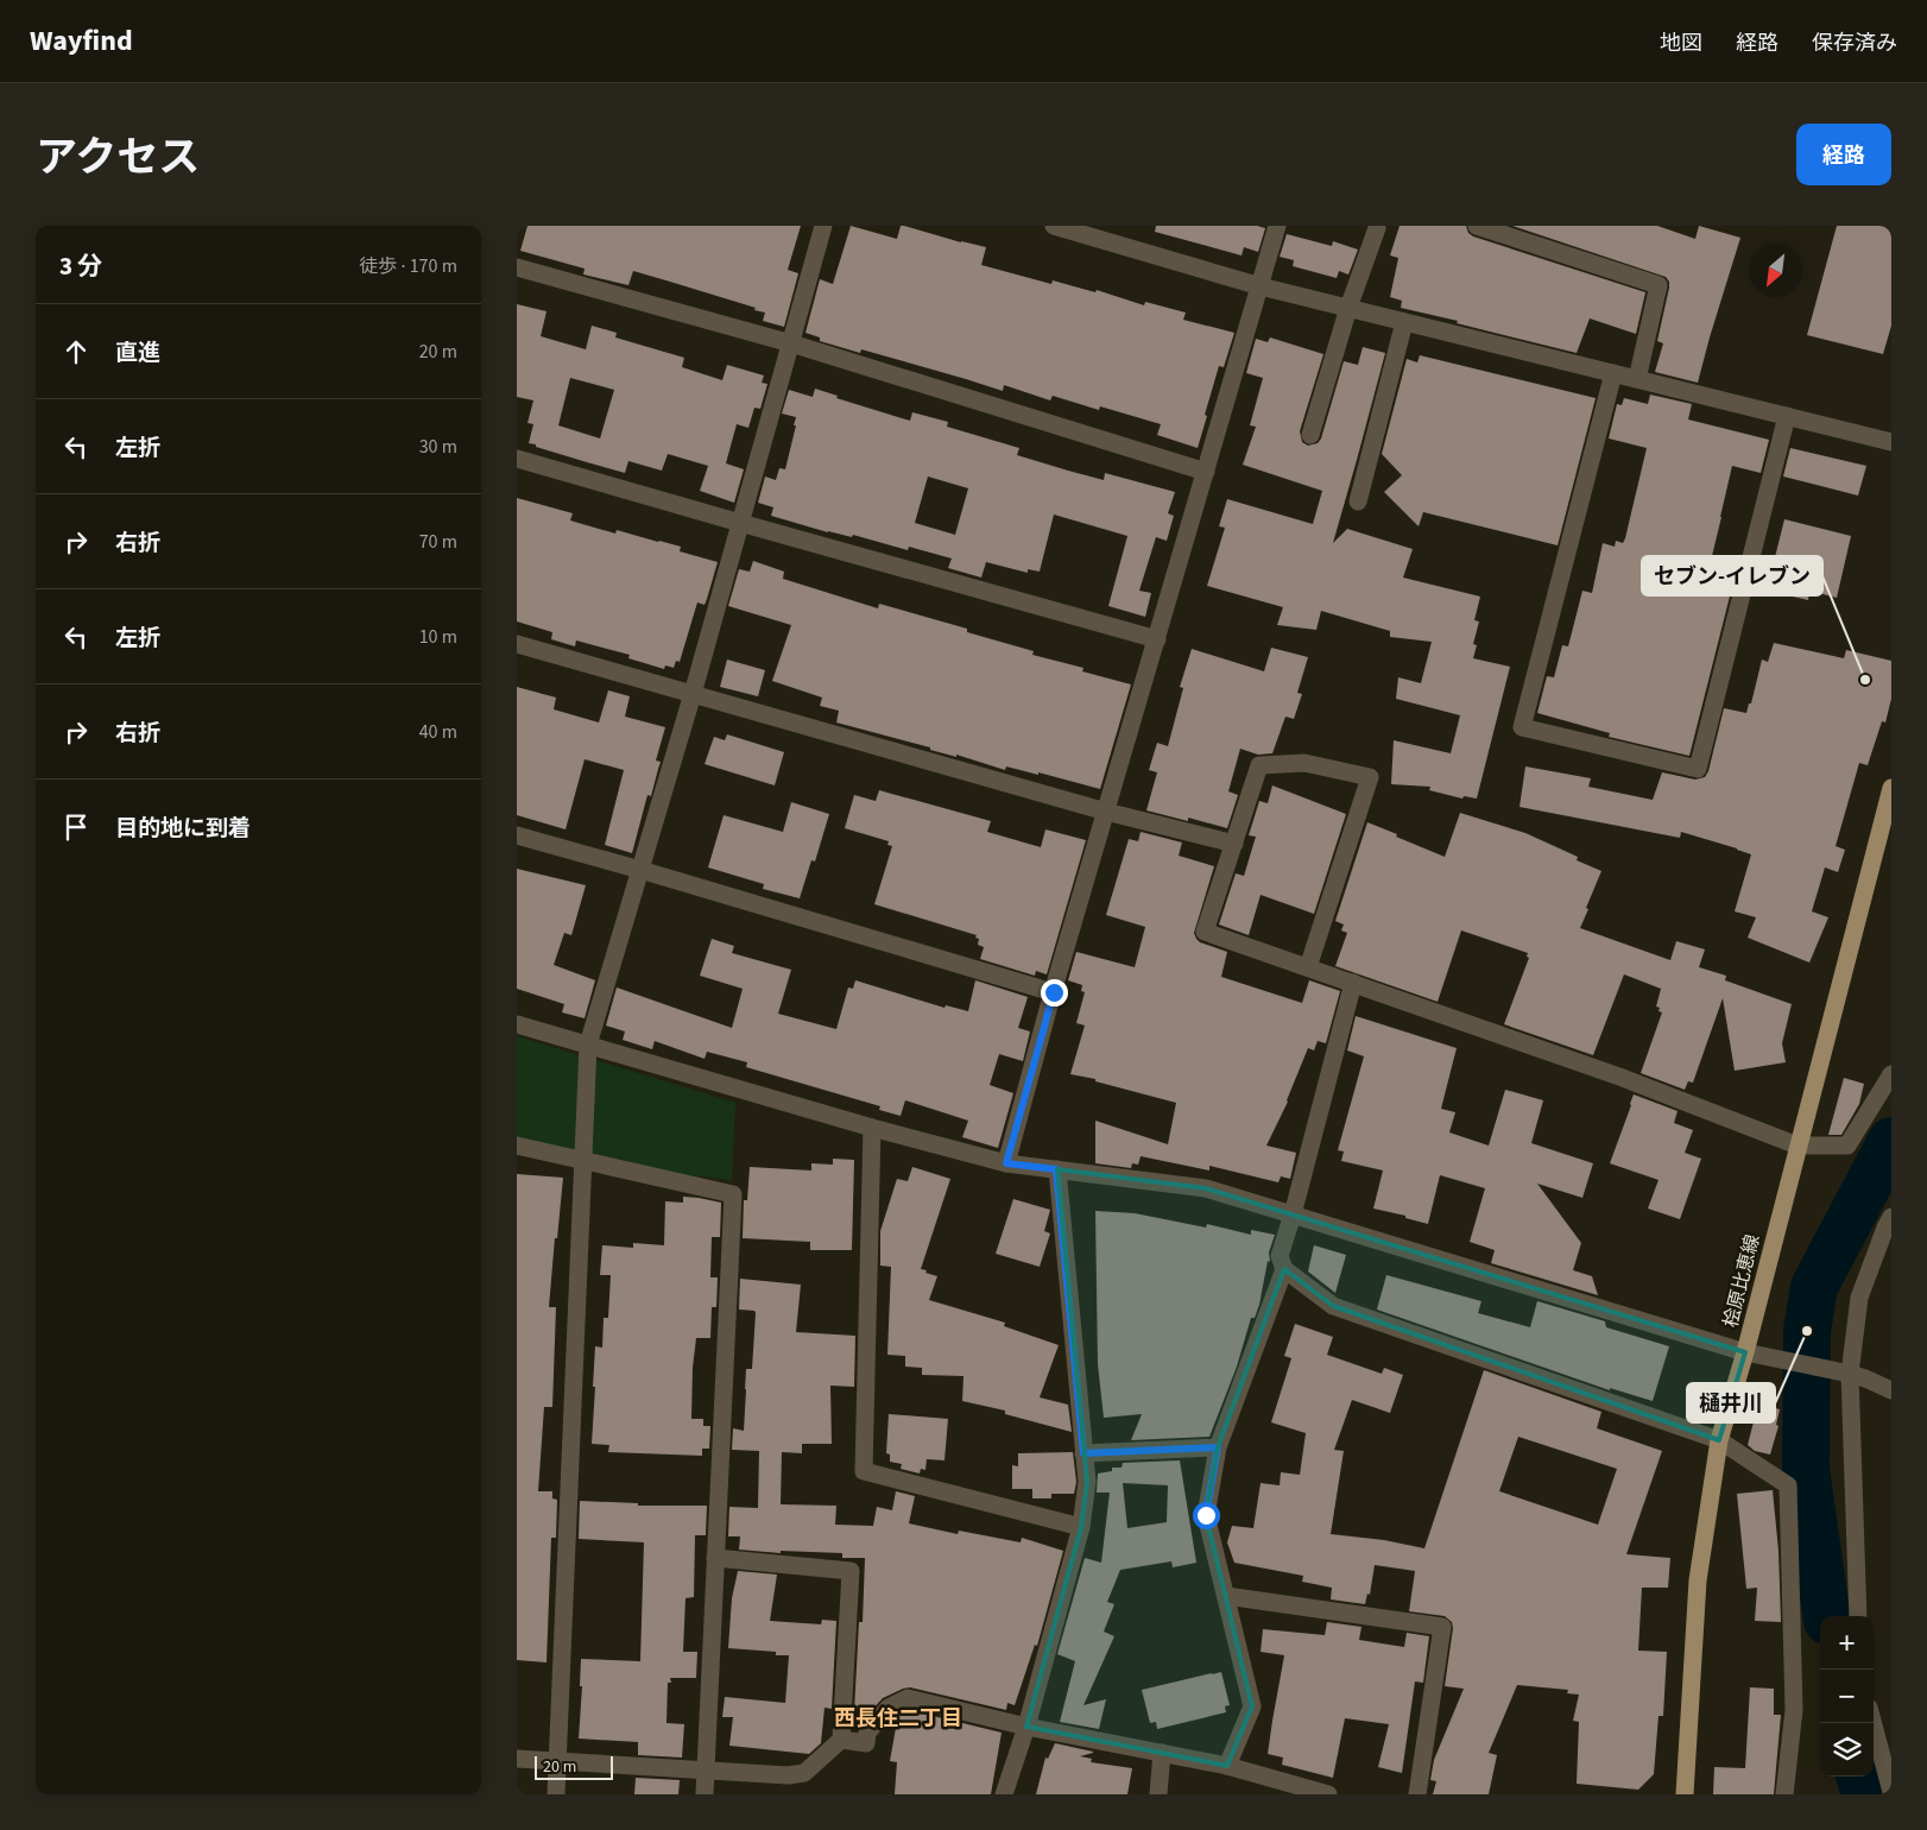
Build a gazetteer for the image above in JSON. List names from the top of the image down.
{
  "streets": {
    "main road": ["桧原比恵線"]
  },
  "districts": ["西長住二丁目"],
  "places": ["セブン-イレブン", "樋井川"],
  "scale_bar": "20 m",
  "north": "bottom left",
  "page": {
    "header": "Wayfind",
    "nav": ["地図", "経路", "保存済み"],
    "title": "アクセス",
    "buttons": "経路",
    "heading": ["3 分", "徒歩 · 170 m"],
    "list": [
      ["直進", "20 m"],
      ["左折", "30 m"],
      ["右折", "70 m"],
      ["左折", "10 m"],
      ["右折", "40 m"],
      "目的地に到着"
    ],
    "map_buttons": ["+", "−"],
    "scale": "20 m"
  }
}
